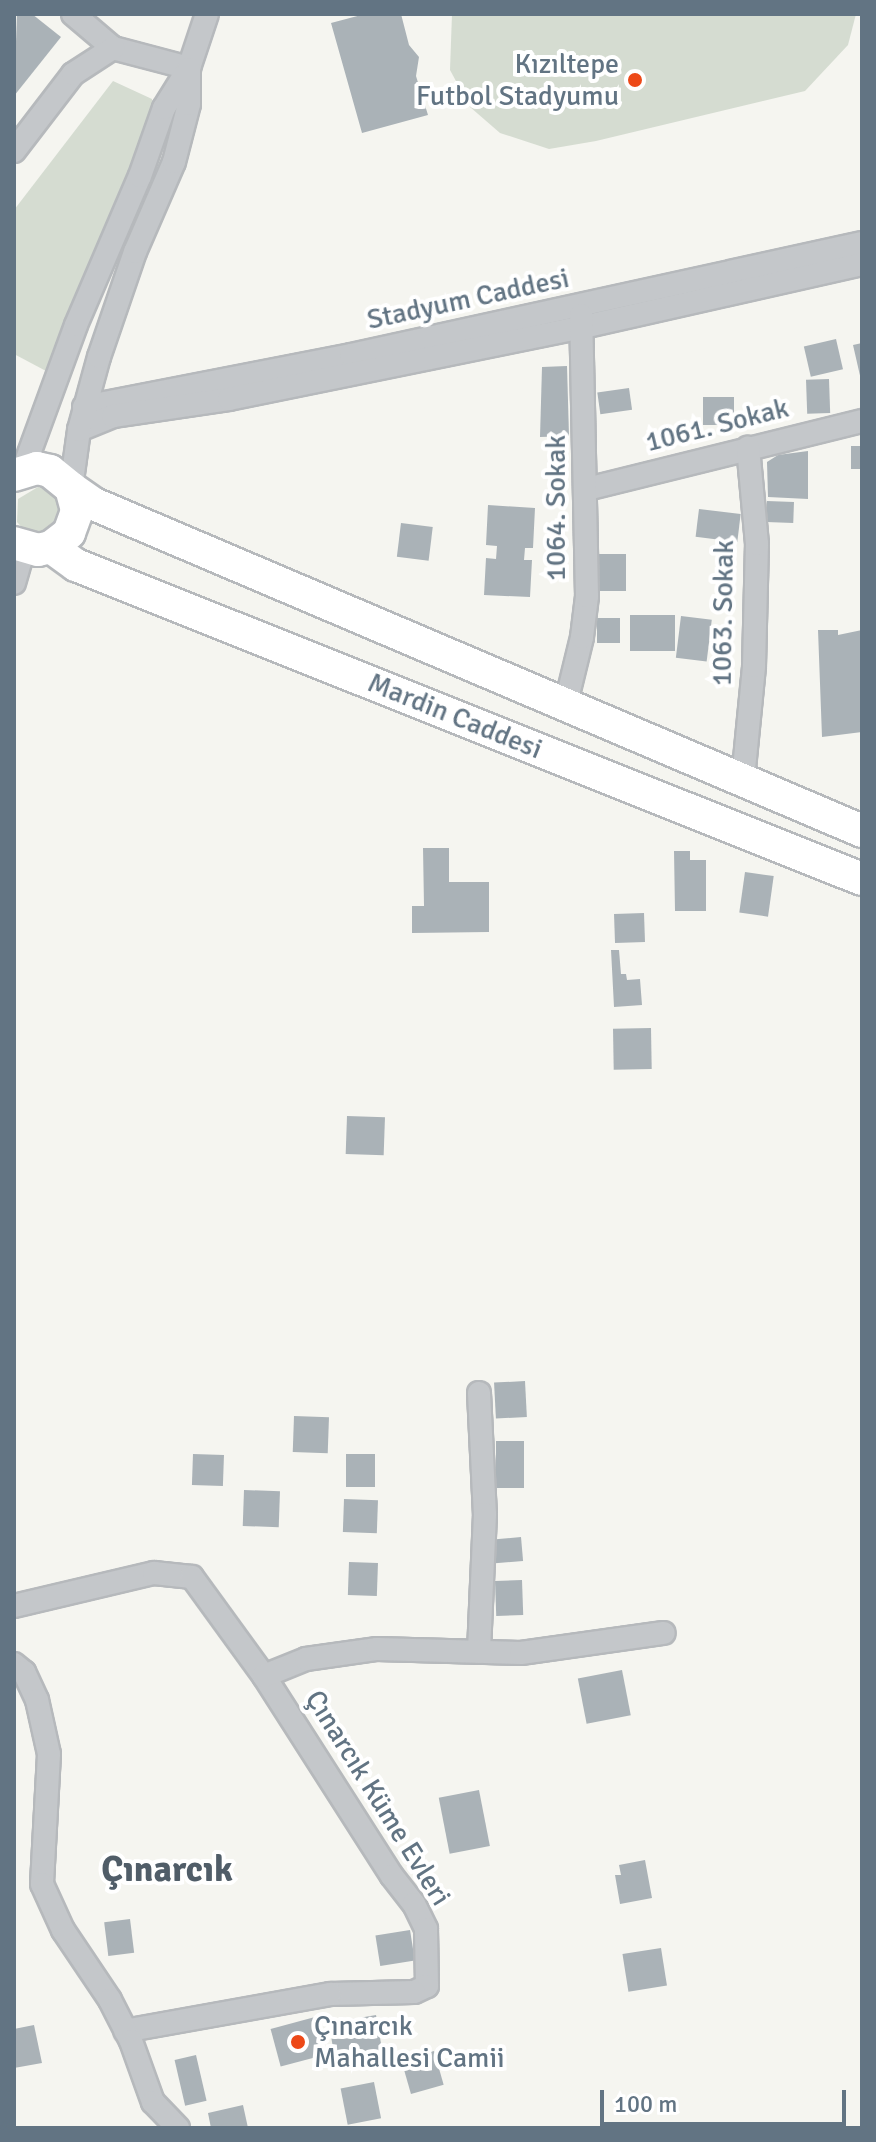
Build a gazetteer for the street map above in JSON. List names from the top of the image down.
{
  "streets": {
    "highway": ["Mardin Caddesi"],
    "street": [
      "Stadyum Caddesi",
      "1061. Sokak",
      "1064. Sokak",
      "1063. Sokak",
      "Çınarcık Küme Evleri"
    ]
  },
  "crossings": [
    ["Stadyum Caddesi", "1064. Sokak"],
    ["1061. Sokak", "1064. Sokak"],
    ["1061. Sokak", "1063. Sokak"],
    ["1064. Sokak", "Mardin Caddesi"],
    ["1063. Sokak", "Mardin Caddesi"]
  ],
  "districts": ["Çınarcık"],
  "places": ["Kızıltepe Futbol Stadyumu", "Çınarcık Mahallesi Camii"],
  "scale_bar": "100 m"
}
